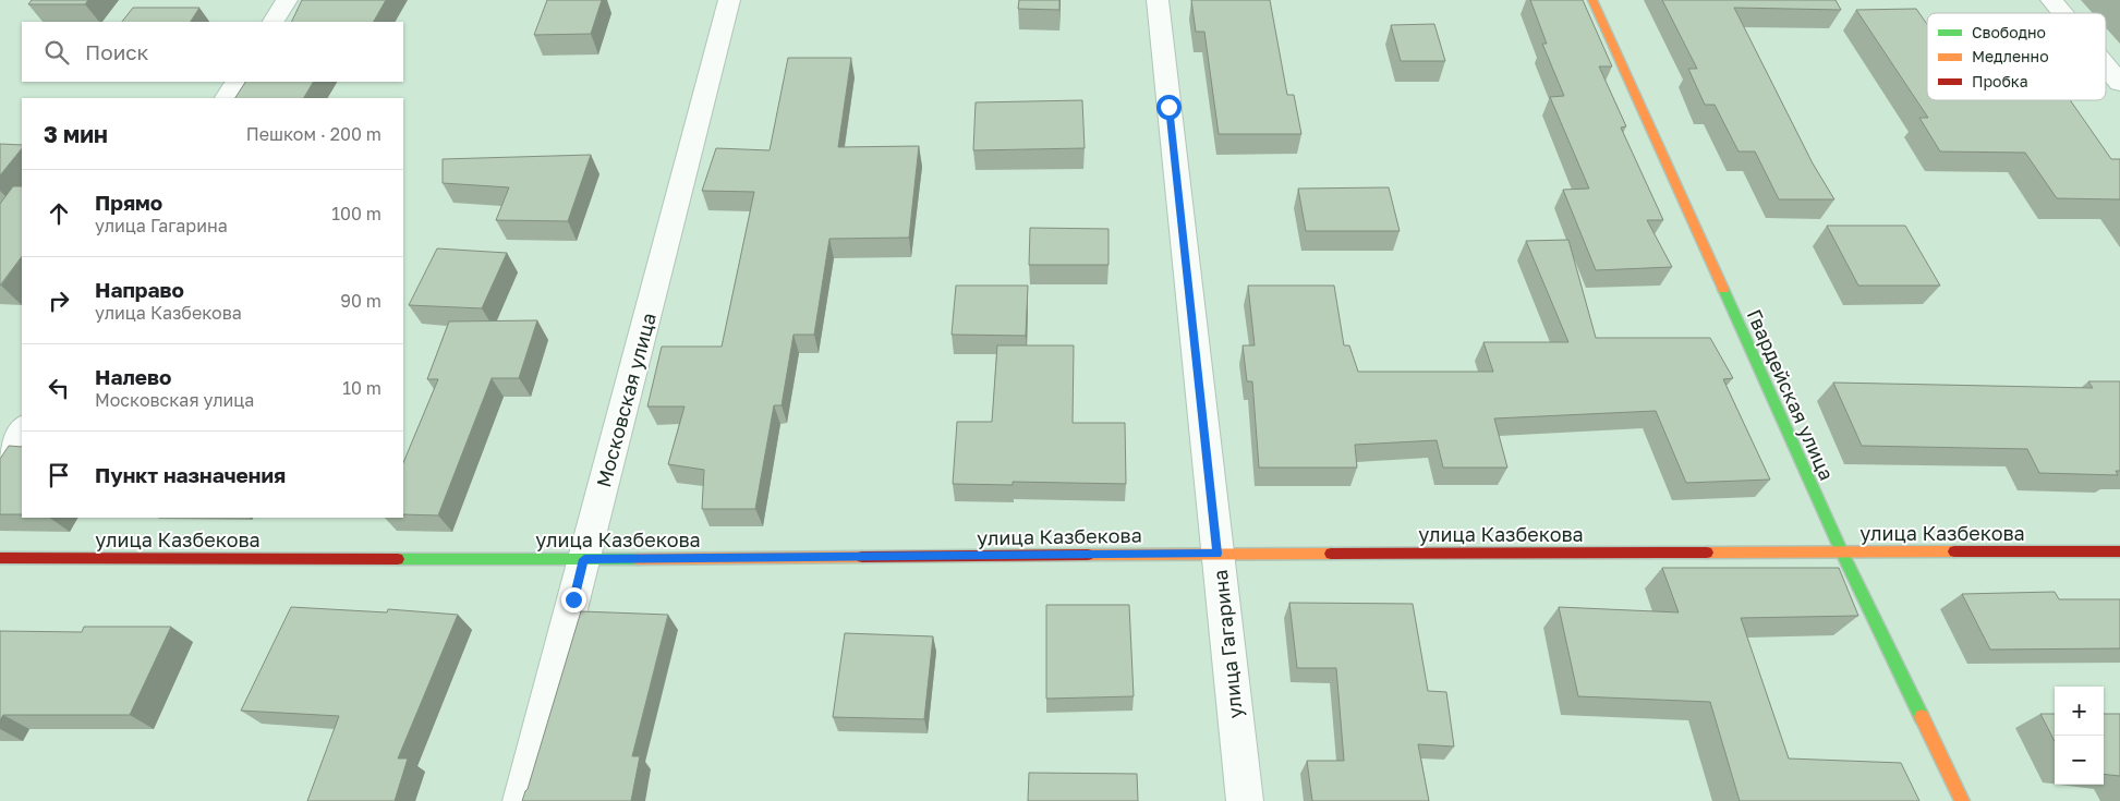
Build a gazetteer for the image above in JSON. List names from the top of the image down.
{
  "streets": {
    "street": [
      "Гвардейская улица",
      "Московская улица",
      "улица Казбекова",
      "улица Гагарина"
    ]
  },
  "crossings": [
    ["Гвардейская улица", "улица Казбекова"],
    ["Московская улица", "улица Казбекова"],
    ["улица Казбекова", "улица Гагарина"]
  ],
  "legend": ["Свободно", "Медленно", "Пробка"],
  "page": {
    "search": "Поиск",
    "heading": ["3 мин", "Пешком · 200 m"],
    "list": [
      ["Прямо", "улица Гагарина", "100 m"],
      ["Направо", "улица Казбекова", "90 m"],
      ["Налево", "Московская улица", "10 m"],
      "Пункт назначения"
    ],
    "map_buttons": ["+", "−"]
  }
}
